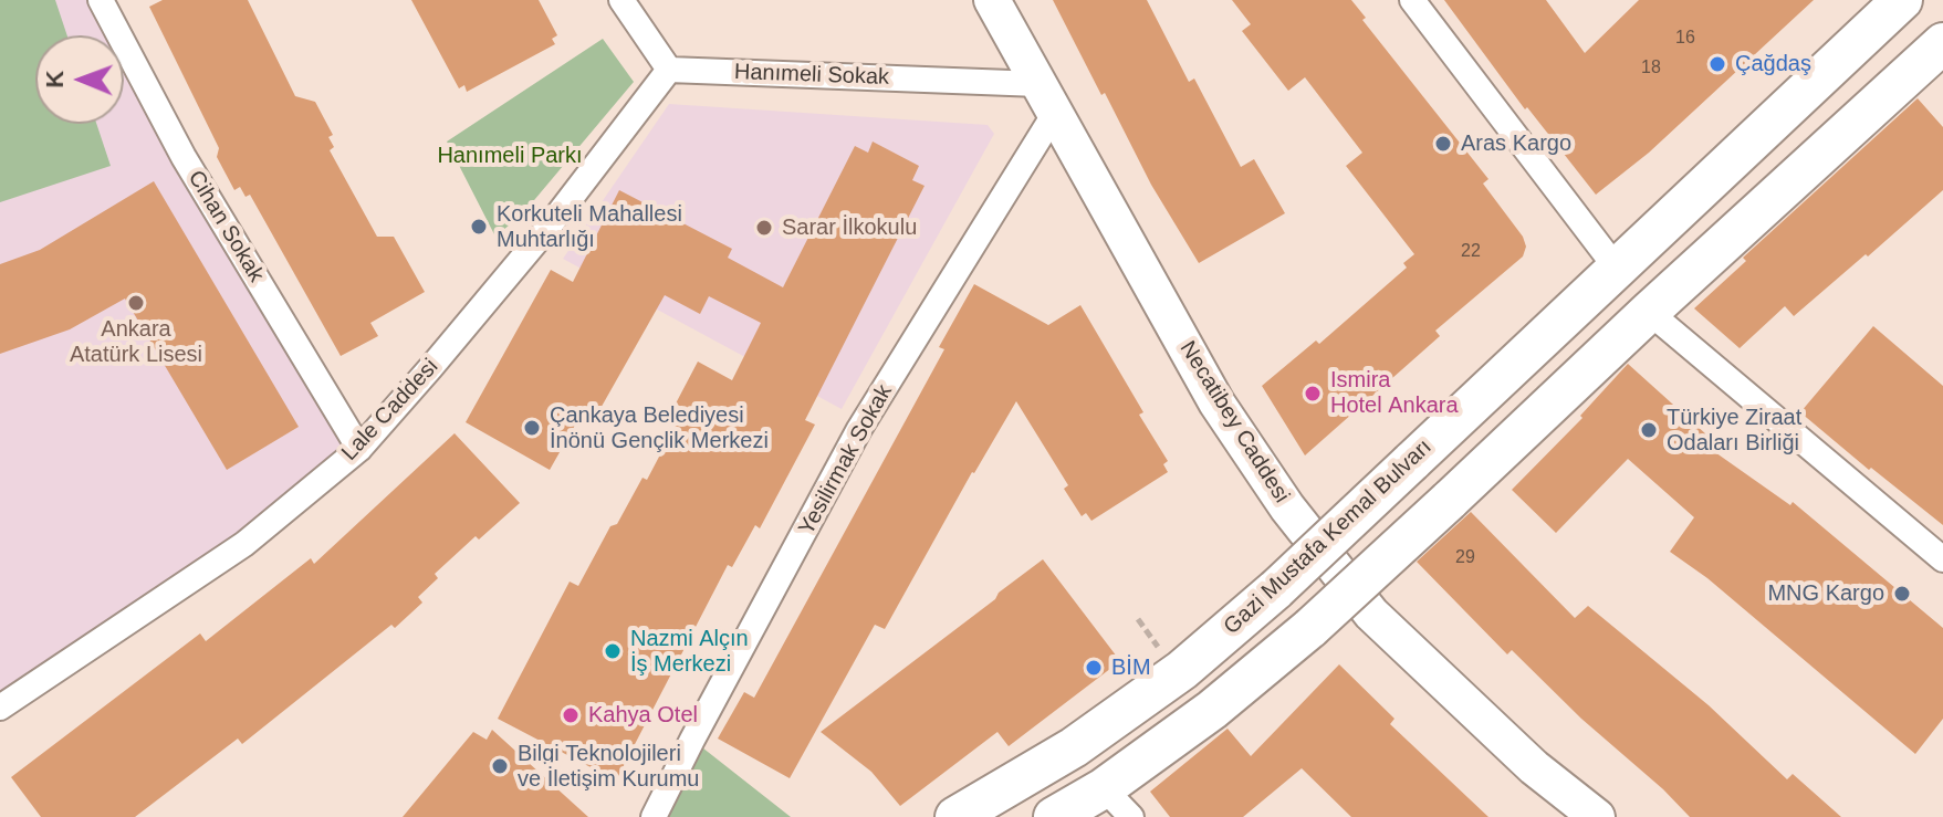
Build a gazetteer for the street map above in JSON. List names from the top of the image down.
{
  "streets": {
    "main road": ["Necatibey Caddesi", "Gazi Mustafa Kemal Bulvarı"],
    "street": [
      "Hanımeli Sokak",
      "Cihan Sokak",
      "Lale Caddesi",
      "Yesilirmak Sokak"
    ]
  },
  "crossings": [
    ["Hanımeli Sokak", "Lale Caddesi"],
    ["Hanımeli Sokak", "Necatibey Caddesi"],
    ["Hanımeli Sokak", "Yesilirmak Sokak"],
    ["Cihan Sokak", "Lale Caddesi"],
    ["Necatibey Caddesi", "Yesilirmak Sokak"]
  ],
  "parks": ["Hanımeli Parkı"],
  "places": [
    "Çağdaş",
    "Aras Kargo",
    "Korkuteli Mahallesi Muhtarlığı",
    "Sarar İlkokulu",
    "Ankara Atatürk Lisesi",
    "Ismira Hotel Ankara",
    "Çankaya Belediyesi İnönü Gençlik Merkezi",
    "Türkiye Ziraat Odaları Birliği",
    "MNG Kargo",
    "Nazmi Alçın İş Merkezi",
    "BİM",
    "Kahya Otel",
    "Bilgi Teknolojileri ve İletişim Kurumu"
  ],
  "house_numbers": [
    "16",
    "18",
    "22",
    "29"
  ],
  "north": "left"
}
